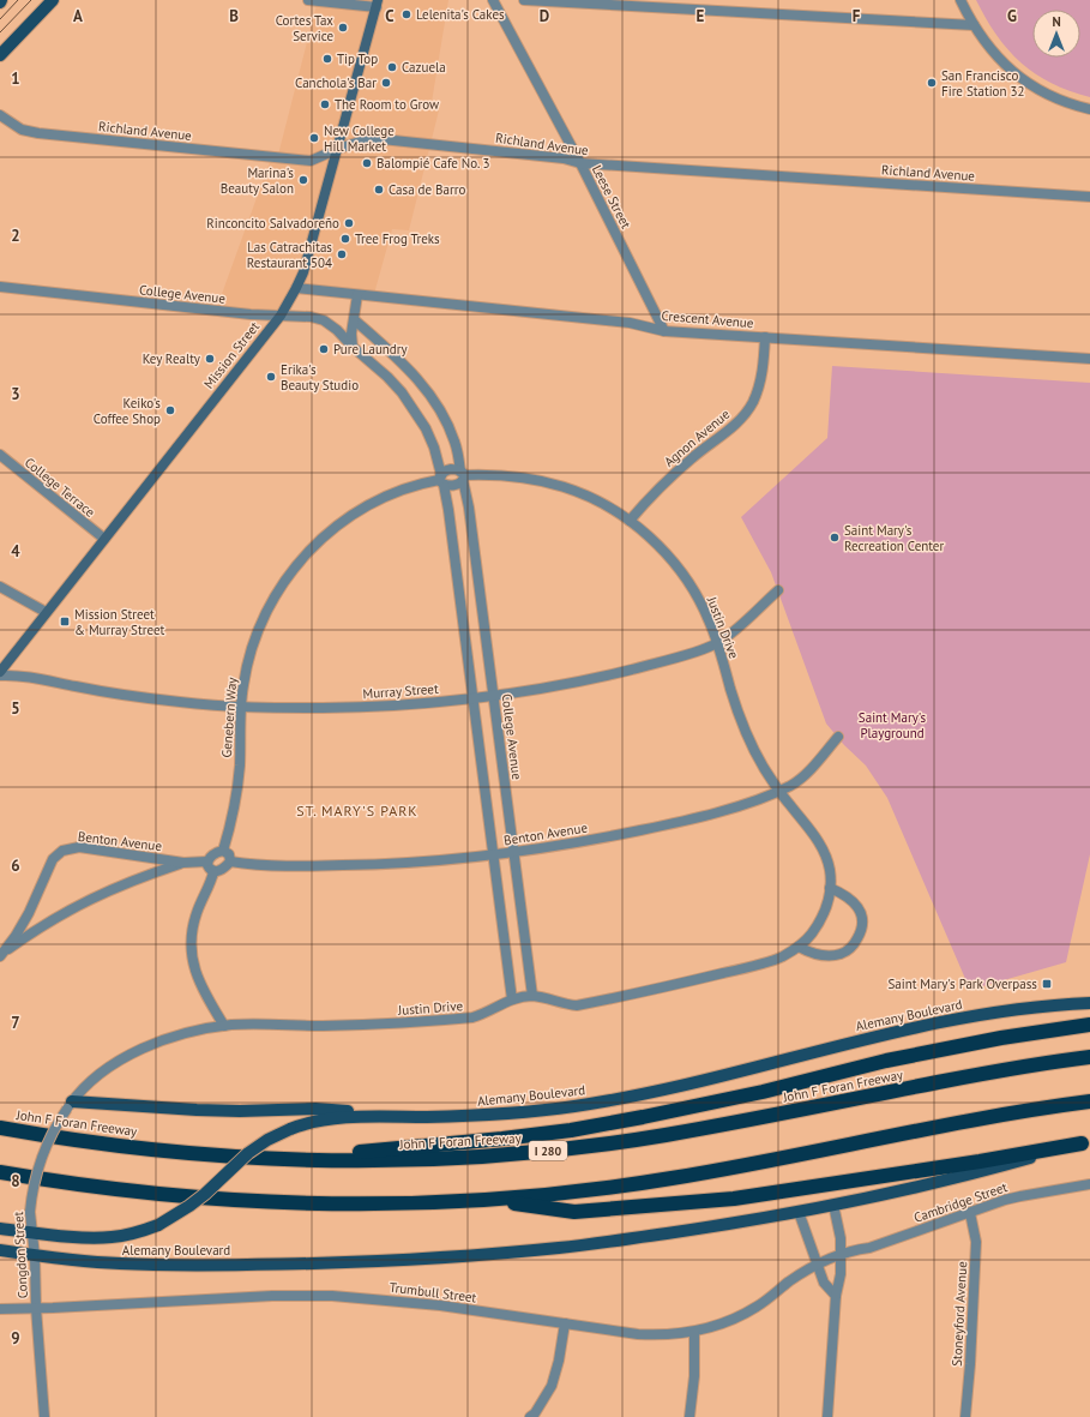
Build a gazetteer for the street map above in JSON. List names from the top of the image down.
{
  "streets": {
    "highway": ["John F Foran Freeway", "I 280"],
    "main road": ["Mission Street", "Alemany Boulevard"],
    "street": [
      "Richland Avenue",
      "Leese Street",
      "College Avenue",
      "Crescent Avenue",
      "Agnon Avenue",
      "College Terrace",
      "Justin Drive",
      "Murray Street",
      "Genebern Way",
      "Benton Avenue",
      "Cambridge Street",
      "Congdon Street",
      "Trumbull Street",
      "Stoneyford Avenue"
    ]
  },
  "crossings": [
    ["Richland Avenue", "Leese Street"],
    ["Richland Avenue", "Mission Street"],
    ["Leese Street", "Crescent Avenue"],
    ["College Avenue", "Mission Street"],
    ["College Avenue", "Justin Drive"],
    ["College Avenue", "Murray Street"],
    ["College Avenue", "Genebern Way"],
    ["College Avenue", "Benton Avenue"],
    ["Crescent Avenue", "Mission Street"],
    ["Crescent Avenue", "Agnon Avenue"],
    ["Mission Street", "College Terrace"],
    ["Mission Street", "Murray Street"],
    ["Agnon Avenue", "Justin Drive"],
    ["Justin Drive", "Murray Street"],
    ["Justin Drive", "Benton Avenue"],
    ["Justin Drive", "Congdon Street"],
    ["Murray Street", "Genebern Way"],
    ["Genebern Way", "Benton Avenue"],
    ["Alemany Boulevard", "Congdon Street"],
    ["Cambridge Street", "Trumbull Street"],
    ["Cambridge Street", "Stoneyford Avenue"],
    ["Congdon Street", "Trumbull Street"]
  ],
  "districts": ["ST. MARY'S PARK"],
  "parks": ["Saint Mary's Playground"],
  "places": {
    "other": [
      "Lelenita's Cakes",
      "Cortes Tax Service",
      "Tip Top",
      "Cazuela",
      "Canchola's Bar",
      "San Francisco Fire Station 32",
      "The Room to Grow",
      "New College Hill Market",
      "Balompié Cafe No. 3",
      "Marina's Beauty Salon",
      "Casa de Barro",
      "Rinconcito Salvadoreño",
      "Tree Frog Treks",
      "Las Catrachitas Restaurant 504",
      "Pure Laundry",
      "Key Realty",
      "Erika's Beauty Studio",
      "Keiko's Coffee Shop",
      "Saint Mary's Recreation Center"
    ],
    "transit": ["Mission Street & Murray Street", "Saint Mary's Park Overpass"]
  },
  "north": "top",
  "grid": {
    "columns": [
      "A",
      "B",
      "C",
      "D",
      "E",
      "F",
      "G"
    ],
    "rows": [
      "1",
      "2",
      "3",
      "4",
      "5",
      "6",
      "7",
      "8",
      "9"
    ]
  }
}
